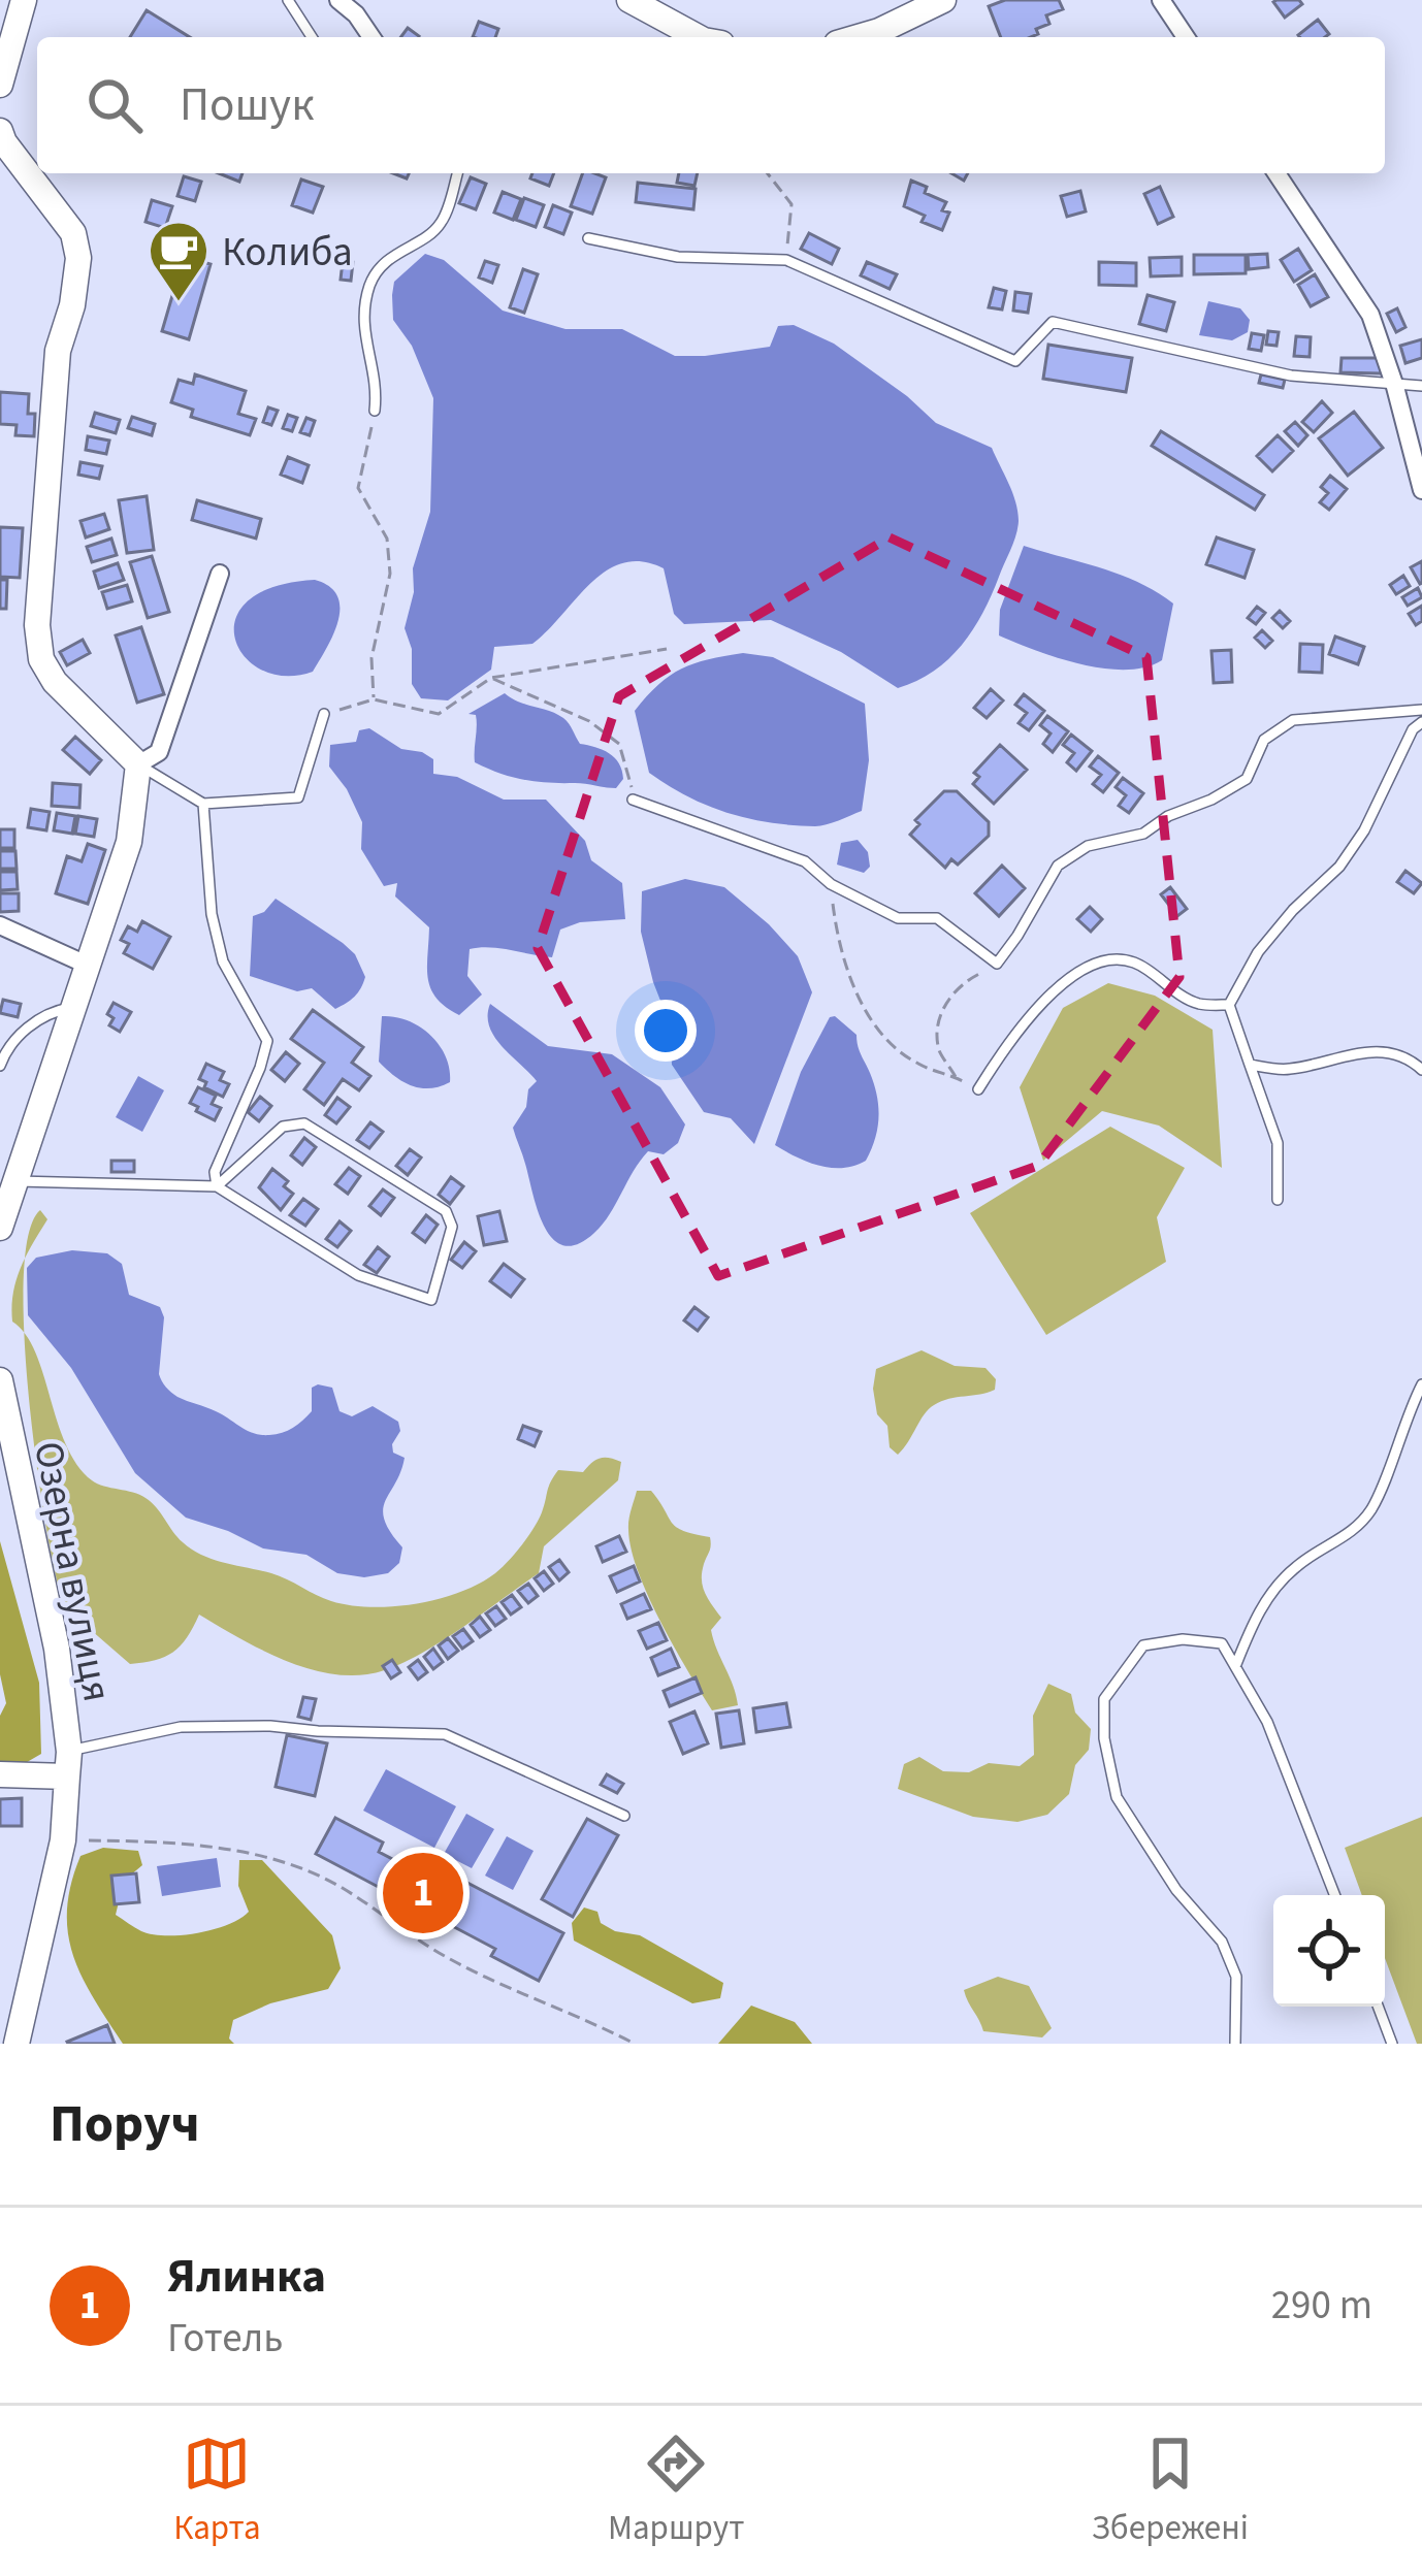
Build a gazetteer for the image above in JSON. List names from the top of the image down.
{
  "streets": {
    "street": ["Озерна вулиця"]
  },
  "places": {
    "cafe": ["Колиба"]
  },
  "page": {
    "search": "Пошук",
    "pins": "1",
    "heading": "Поруч",
    "list": [
      {
        "mark": "1",
        "name": "Ялинка",
        "note": "Готель",
        "value": "290 m"
      }
    ],
    "nav": ["Карта", "Маршрут", "Збережені"]
  }
}
